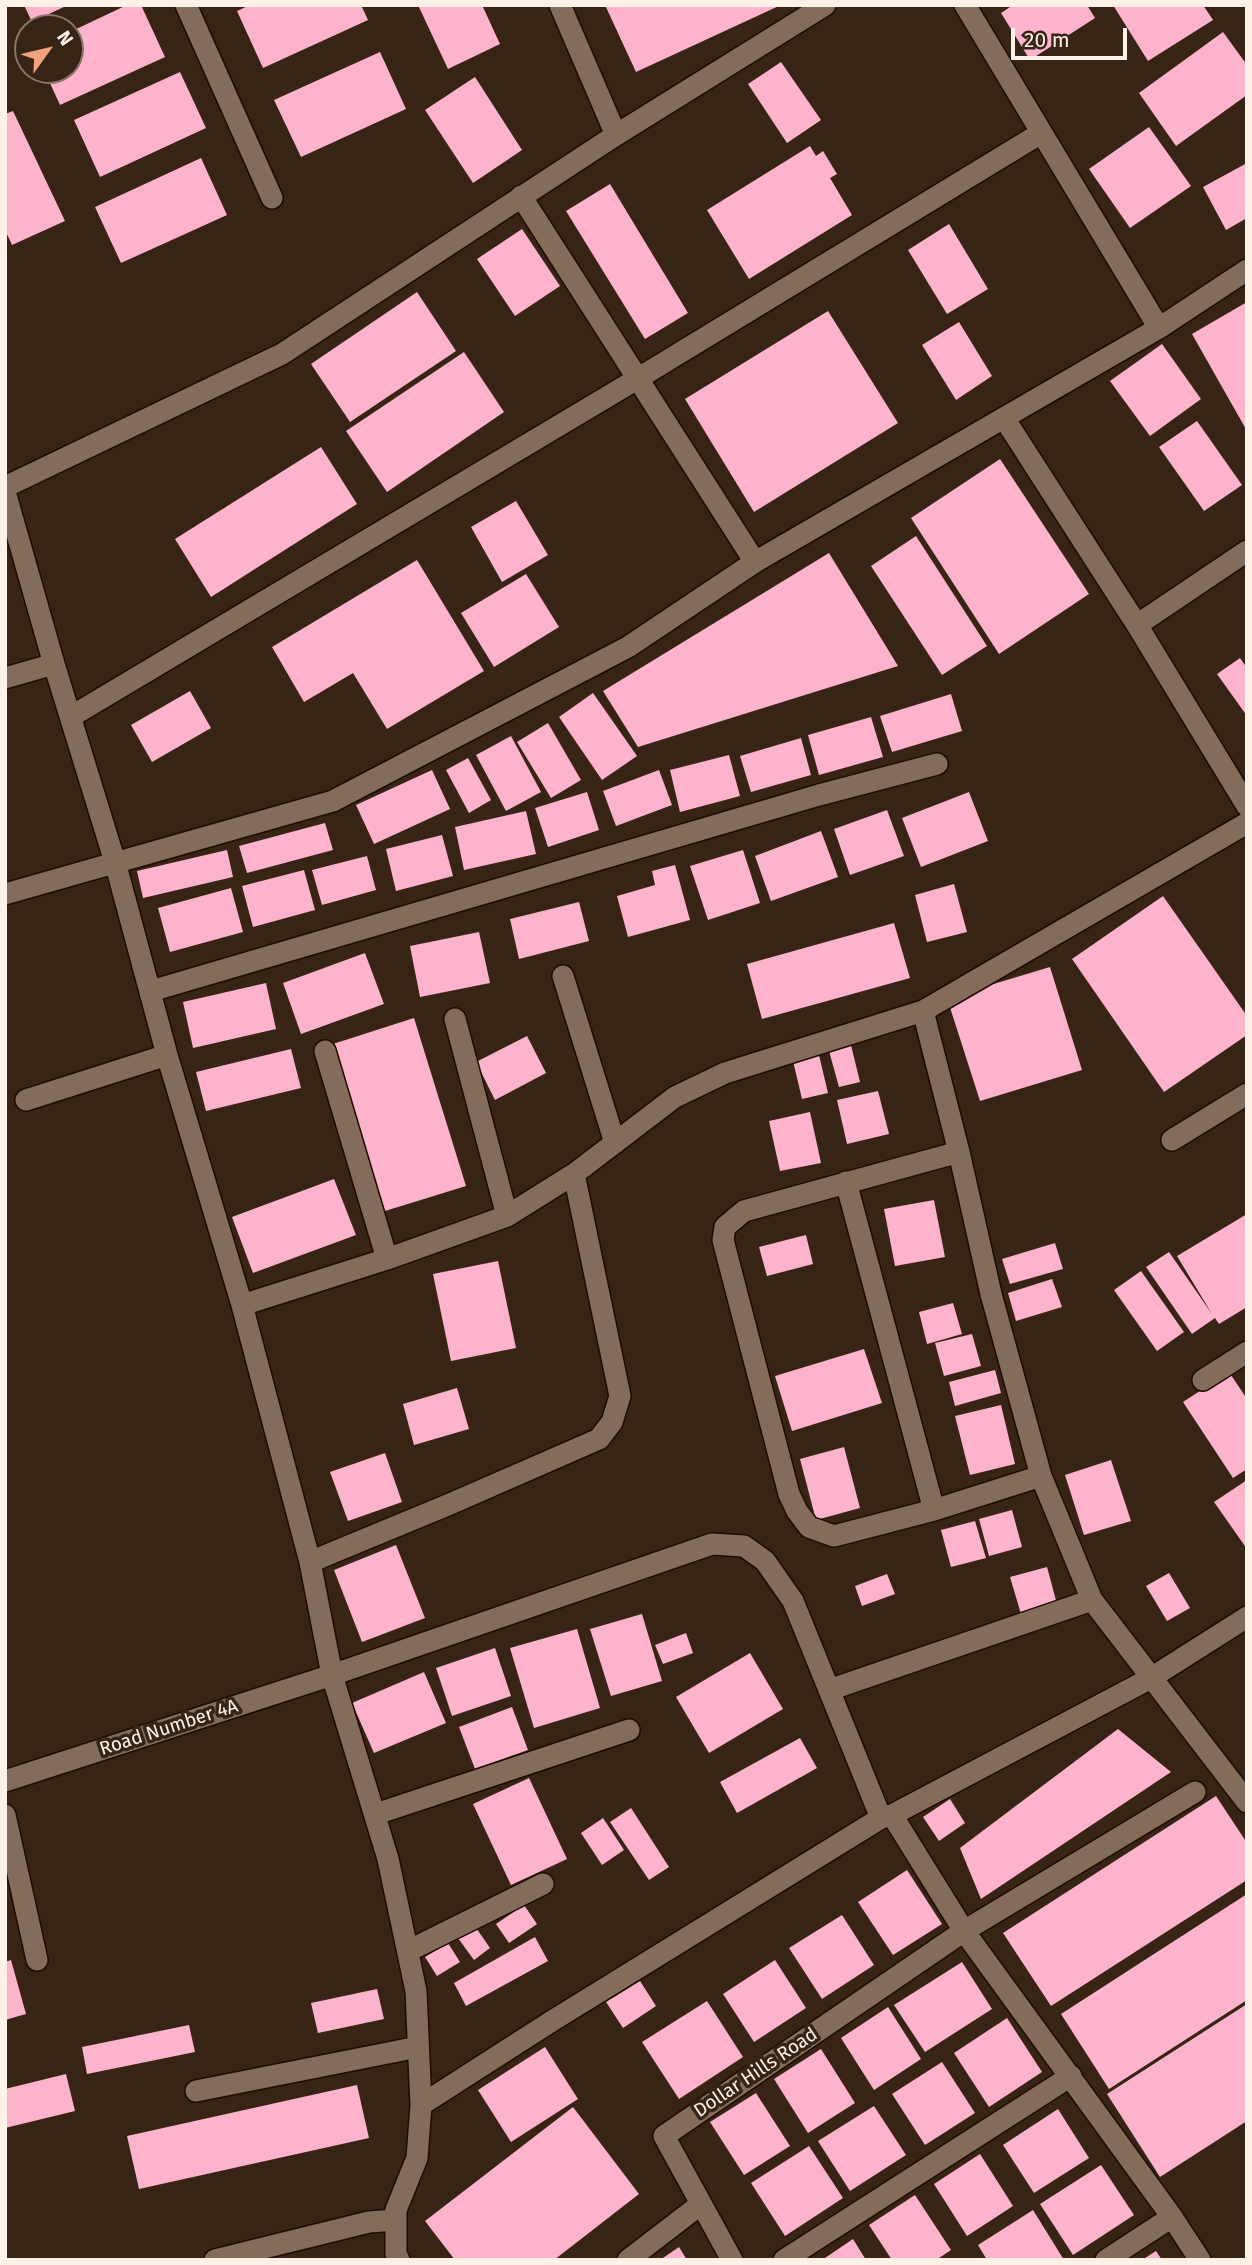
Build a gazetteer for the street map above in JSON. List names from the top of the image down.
{
  "streets": {
    "street": ["Road Number 4A", "Dollar Hills Road"]
  },
  "crossings": [
    ["Road Number 4A", "Dollar Hills Road"]
  ],
  "scale_bar": "20 m",
  "north": "top right"
}
